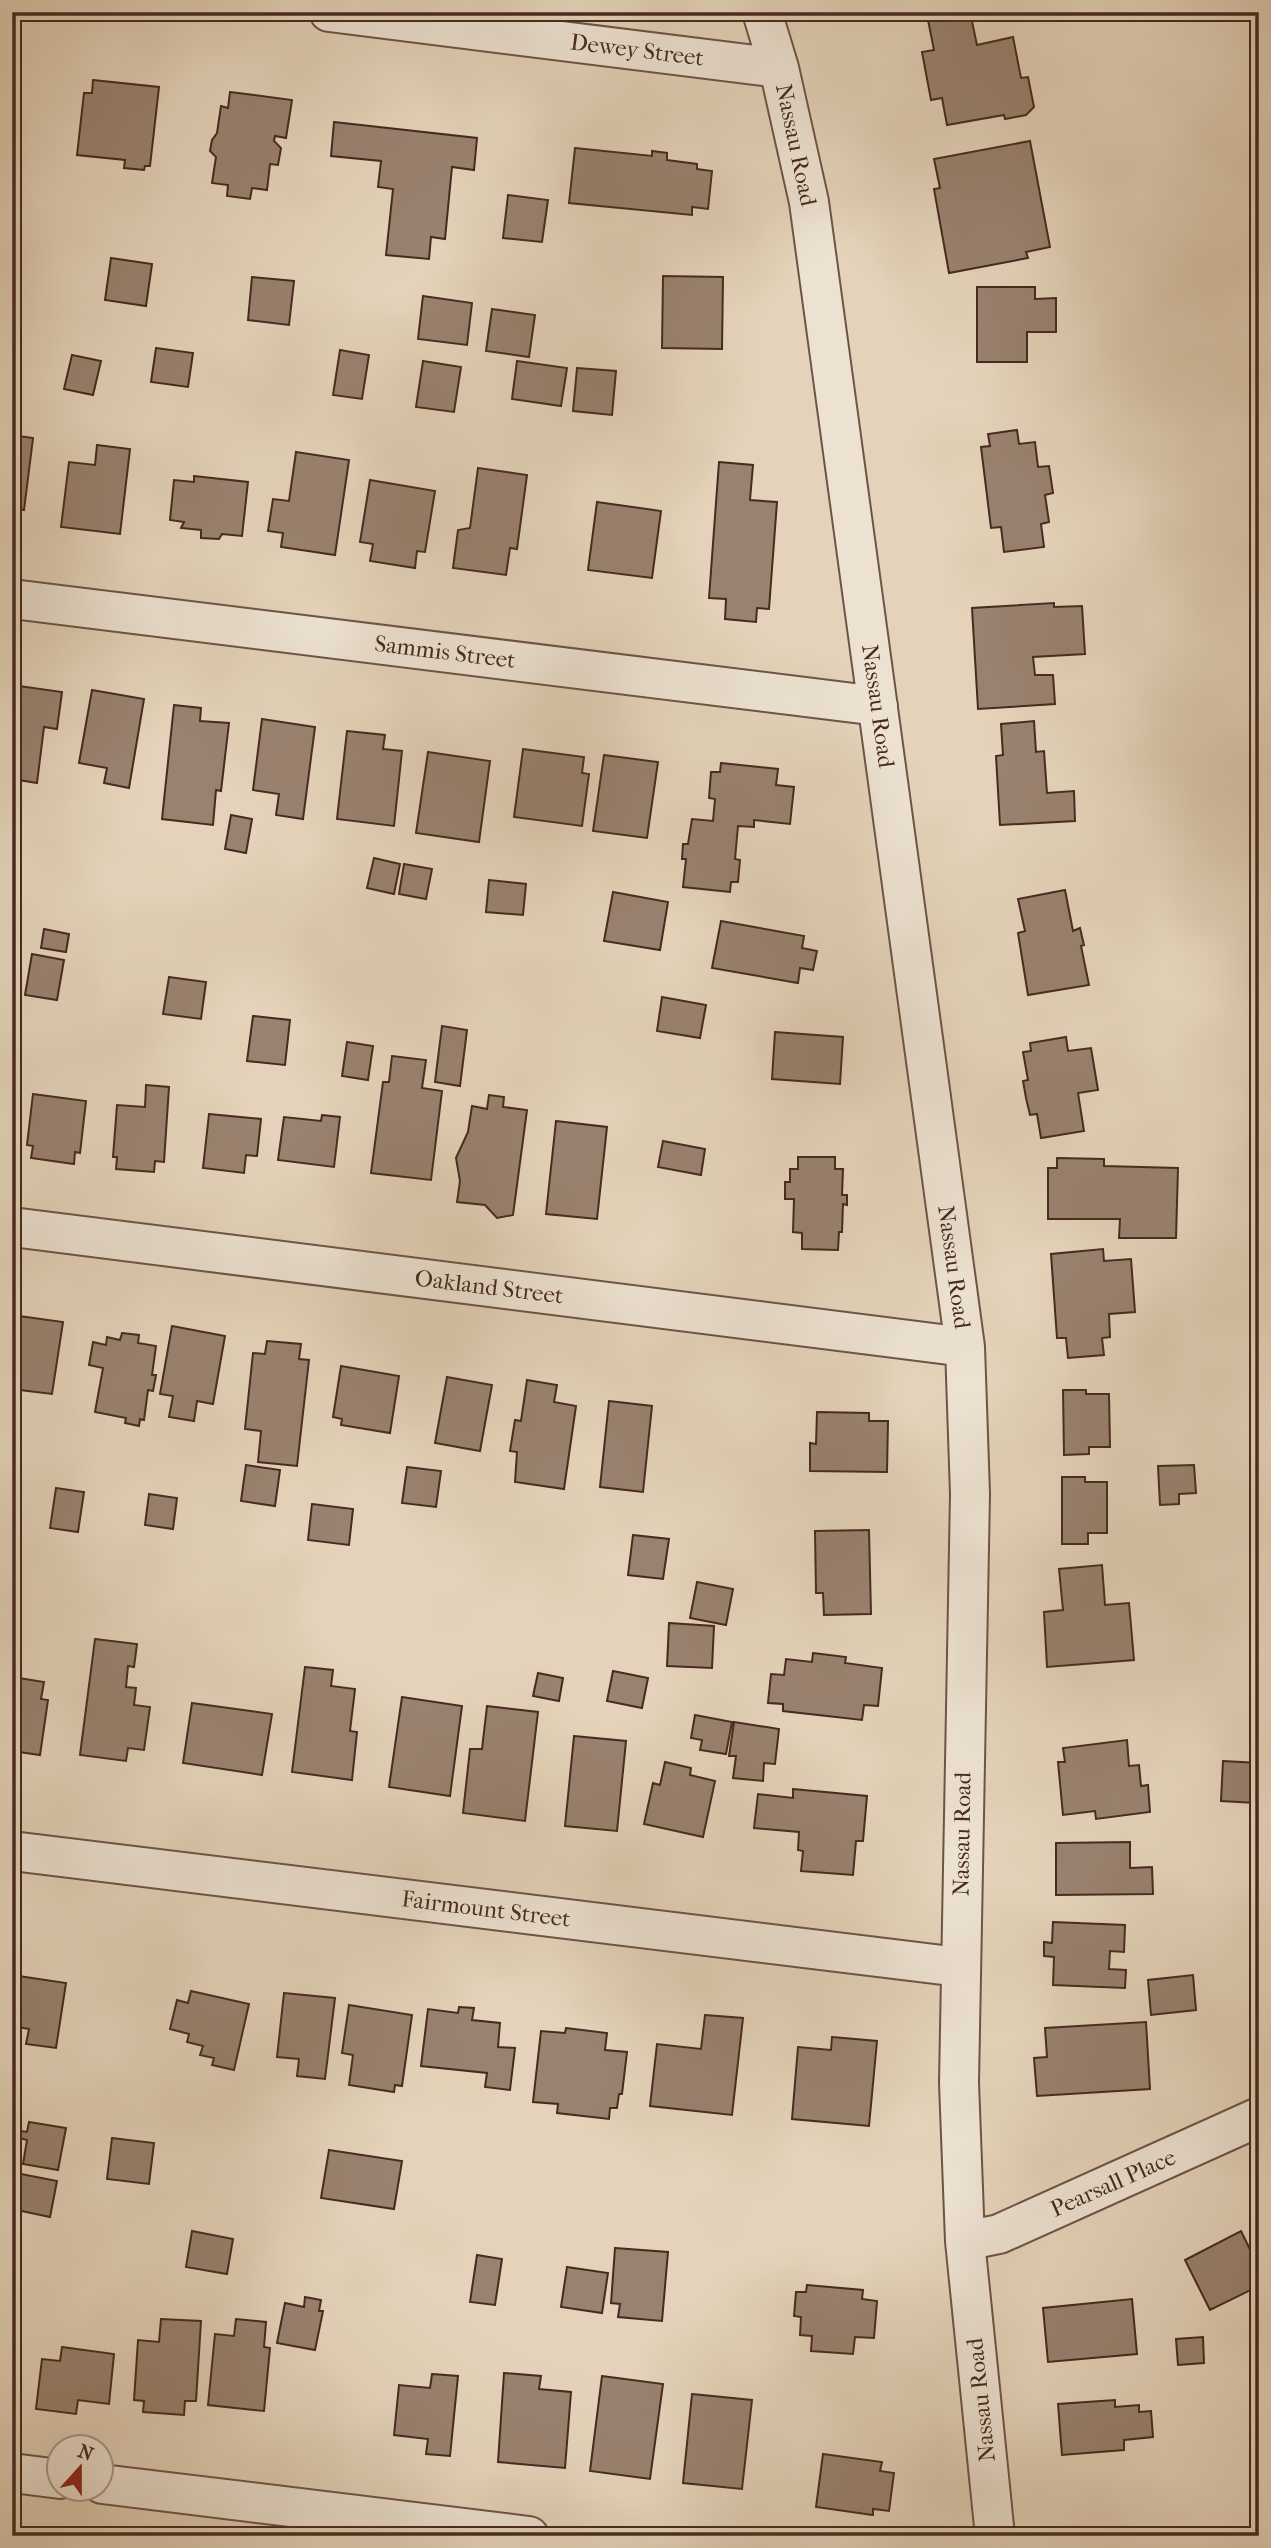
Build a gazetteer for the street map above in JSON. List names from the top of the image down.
{
  "streets": {
    "street": [
      "Dewey Street",
      "Nassau Road",
      "Sammis Street",
      "Oakland Street",
      "Fairmount Street",
      "Pearsall Place"
    ]
  },
  "crossings": [
    ["Dewey Street", "Nassau Road"],
    ["Nassau Road", "Sammis Street"],
    ["Nassau Road", "Oakland Street"],
    ["Nassau Road", "Fairmount Street"],
    ["Nassau Road", "Pearsall Place"]
  ],
  "north": "top"
}
